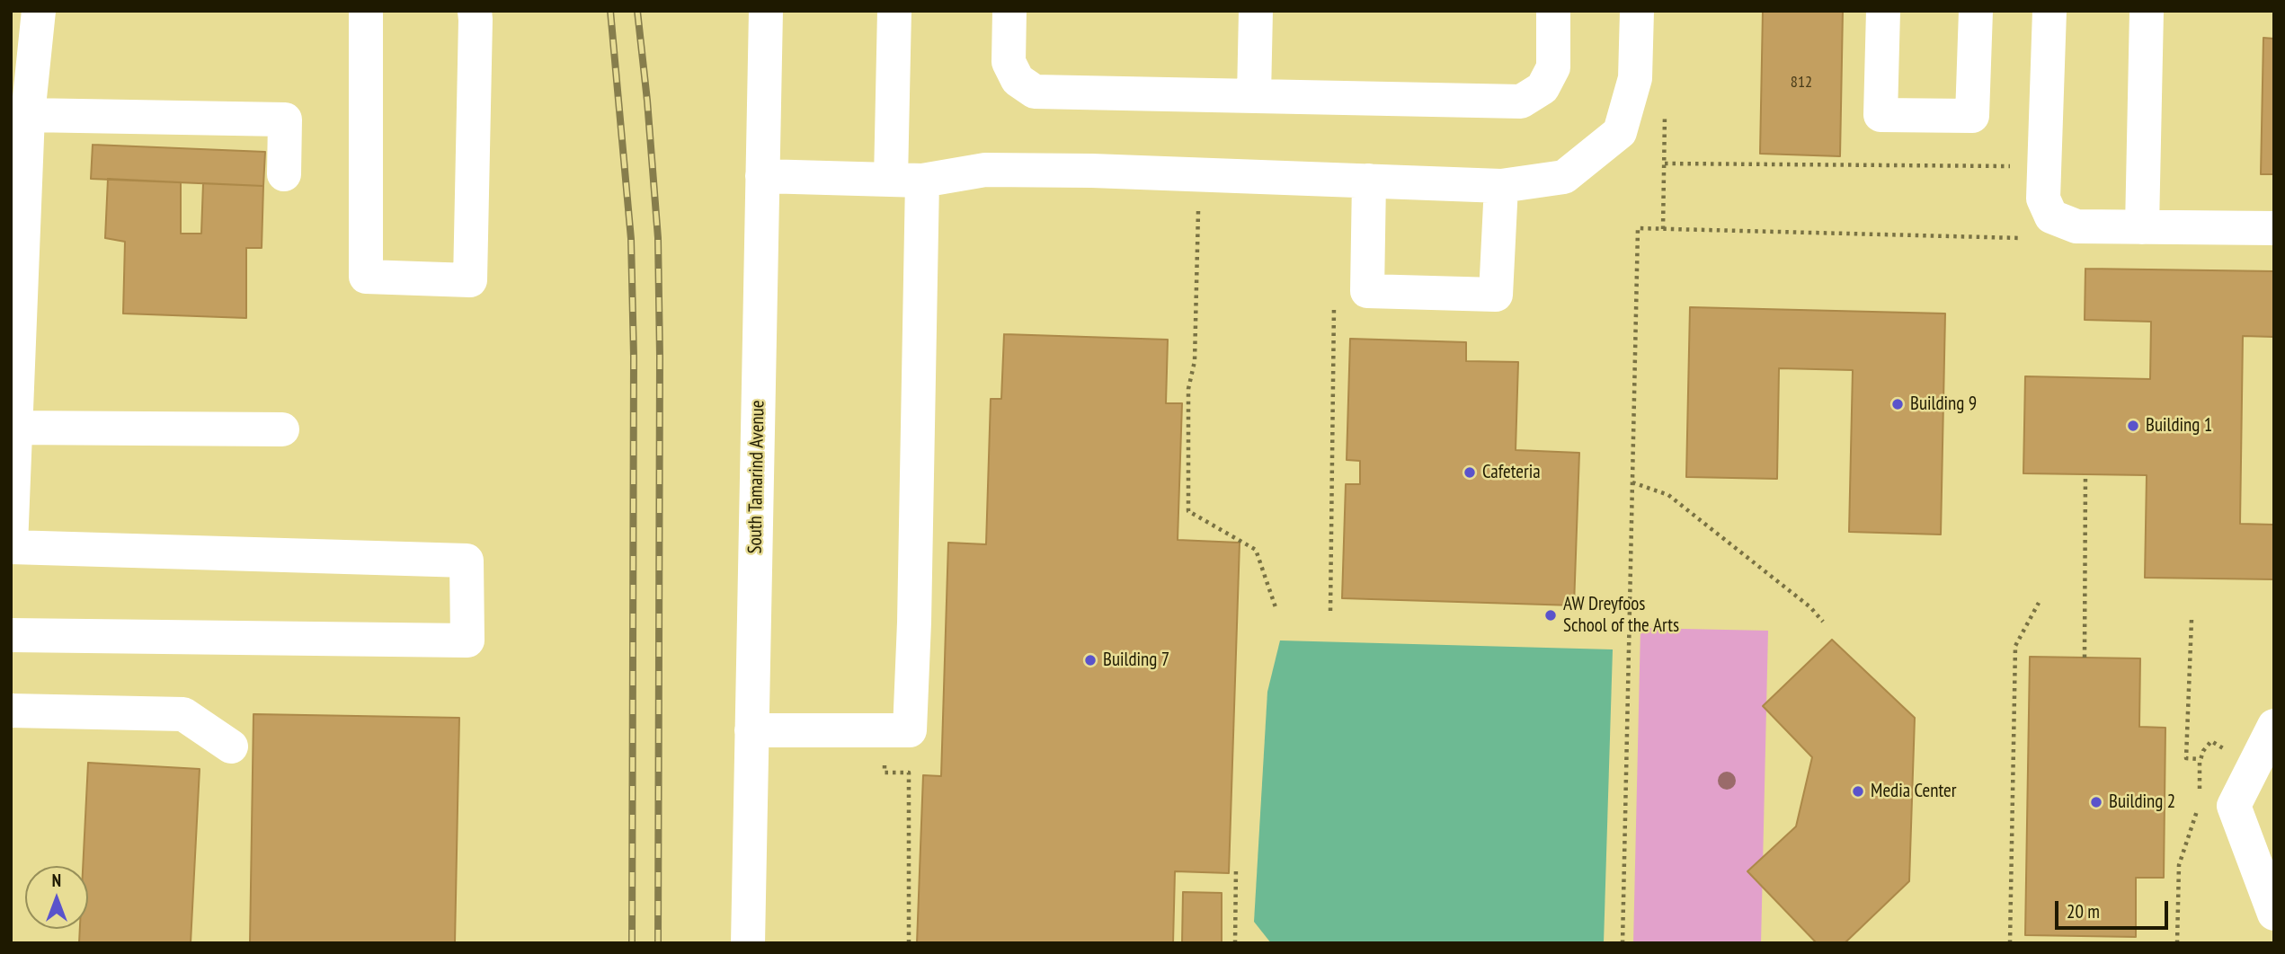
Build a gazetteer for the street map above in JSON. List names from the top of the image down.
{
  "streets": {
    "street": ["South Tamarind Avenue"]
  },
  "places": [
    "Building 9",
    "Building 1",
    "Cafeteria",
    "AW Dreyfoos School of the Arts",
    "Building 7",
    "Media Center",
    "Building 2"
  ],
  "house_numbers": ["812"],
  "scale_bar": "20 m",
  "north": "top"
}
